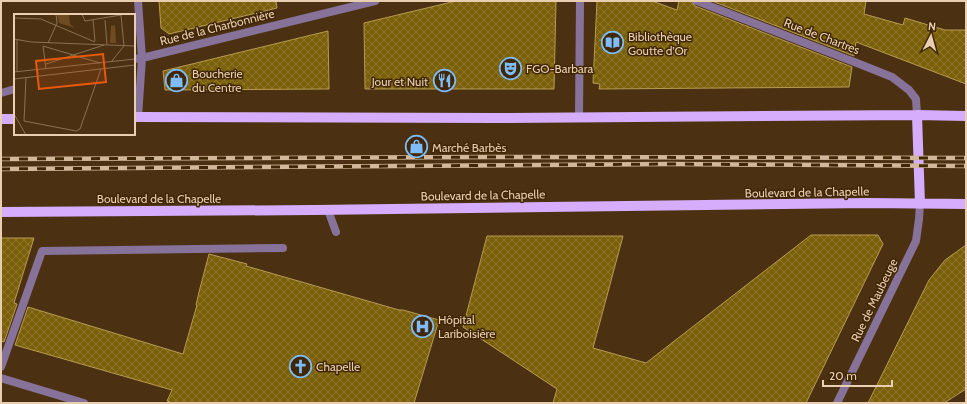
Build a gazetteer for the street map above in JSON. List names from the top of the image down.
{
  "streets": {
    "main road": ["Boulevard de la Chapelle"],
    "street": ["Rue de la Charbonnière", "Rue de Chartres", "Rue de Maubeuge"]
  },
  "crossings": [
    ["Boulevard de la Chapelle", "Rue de Maubeuge"]
  ],
  "places": {
    "library": ["Bibliothèque Goutte d’Or"],
    "theatre": ["FGO-Barbara"],
    "shop": ["Boucherie du Centre", "Marché Barbès"],
    "restaurant": ["Jour et Nuit"],
    "hospital": ["Hôpital Lariboisière"],
    "church": ["Chapelle"]
  },
  "scale_bar": "20 m",
  "north": "top"
}
